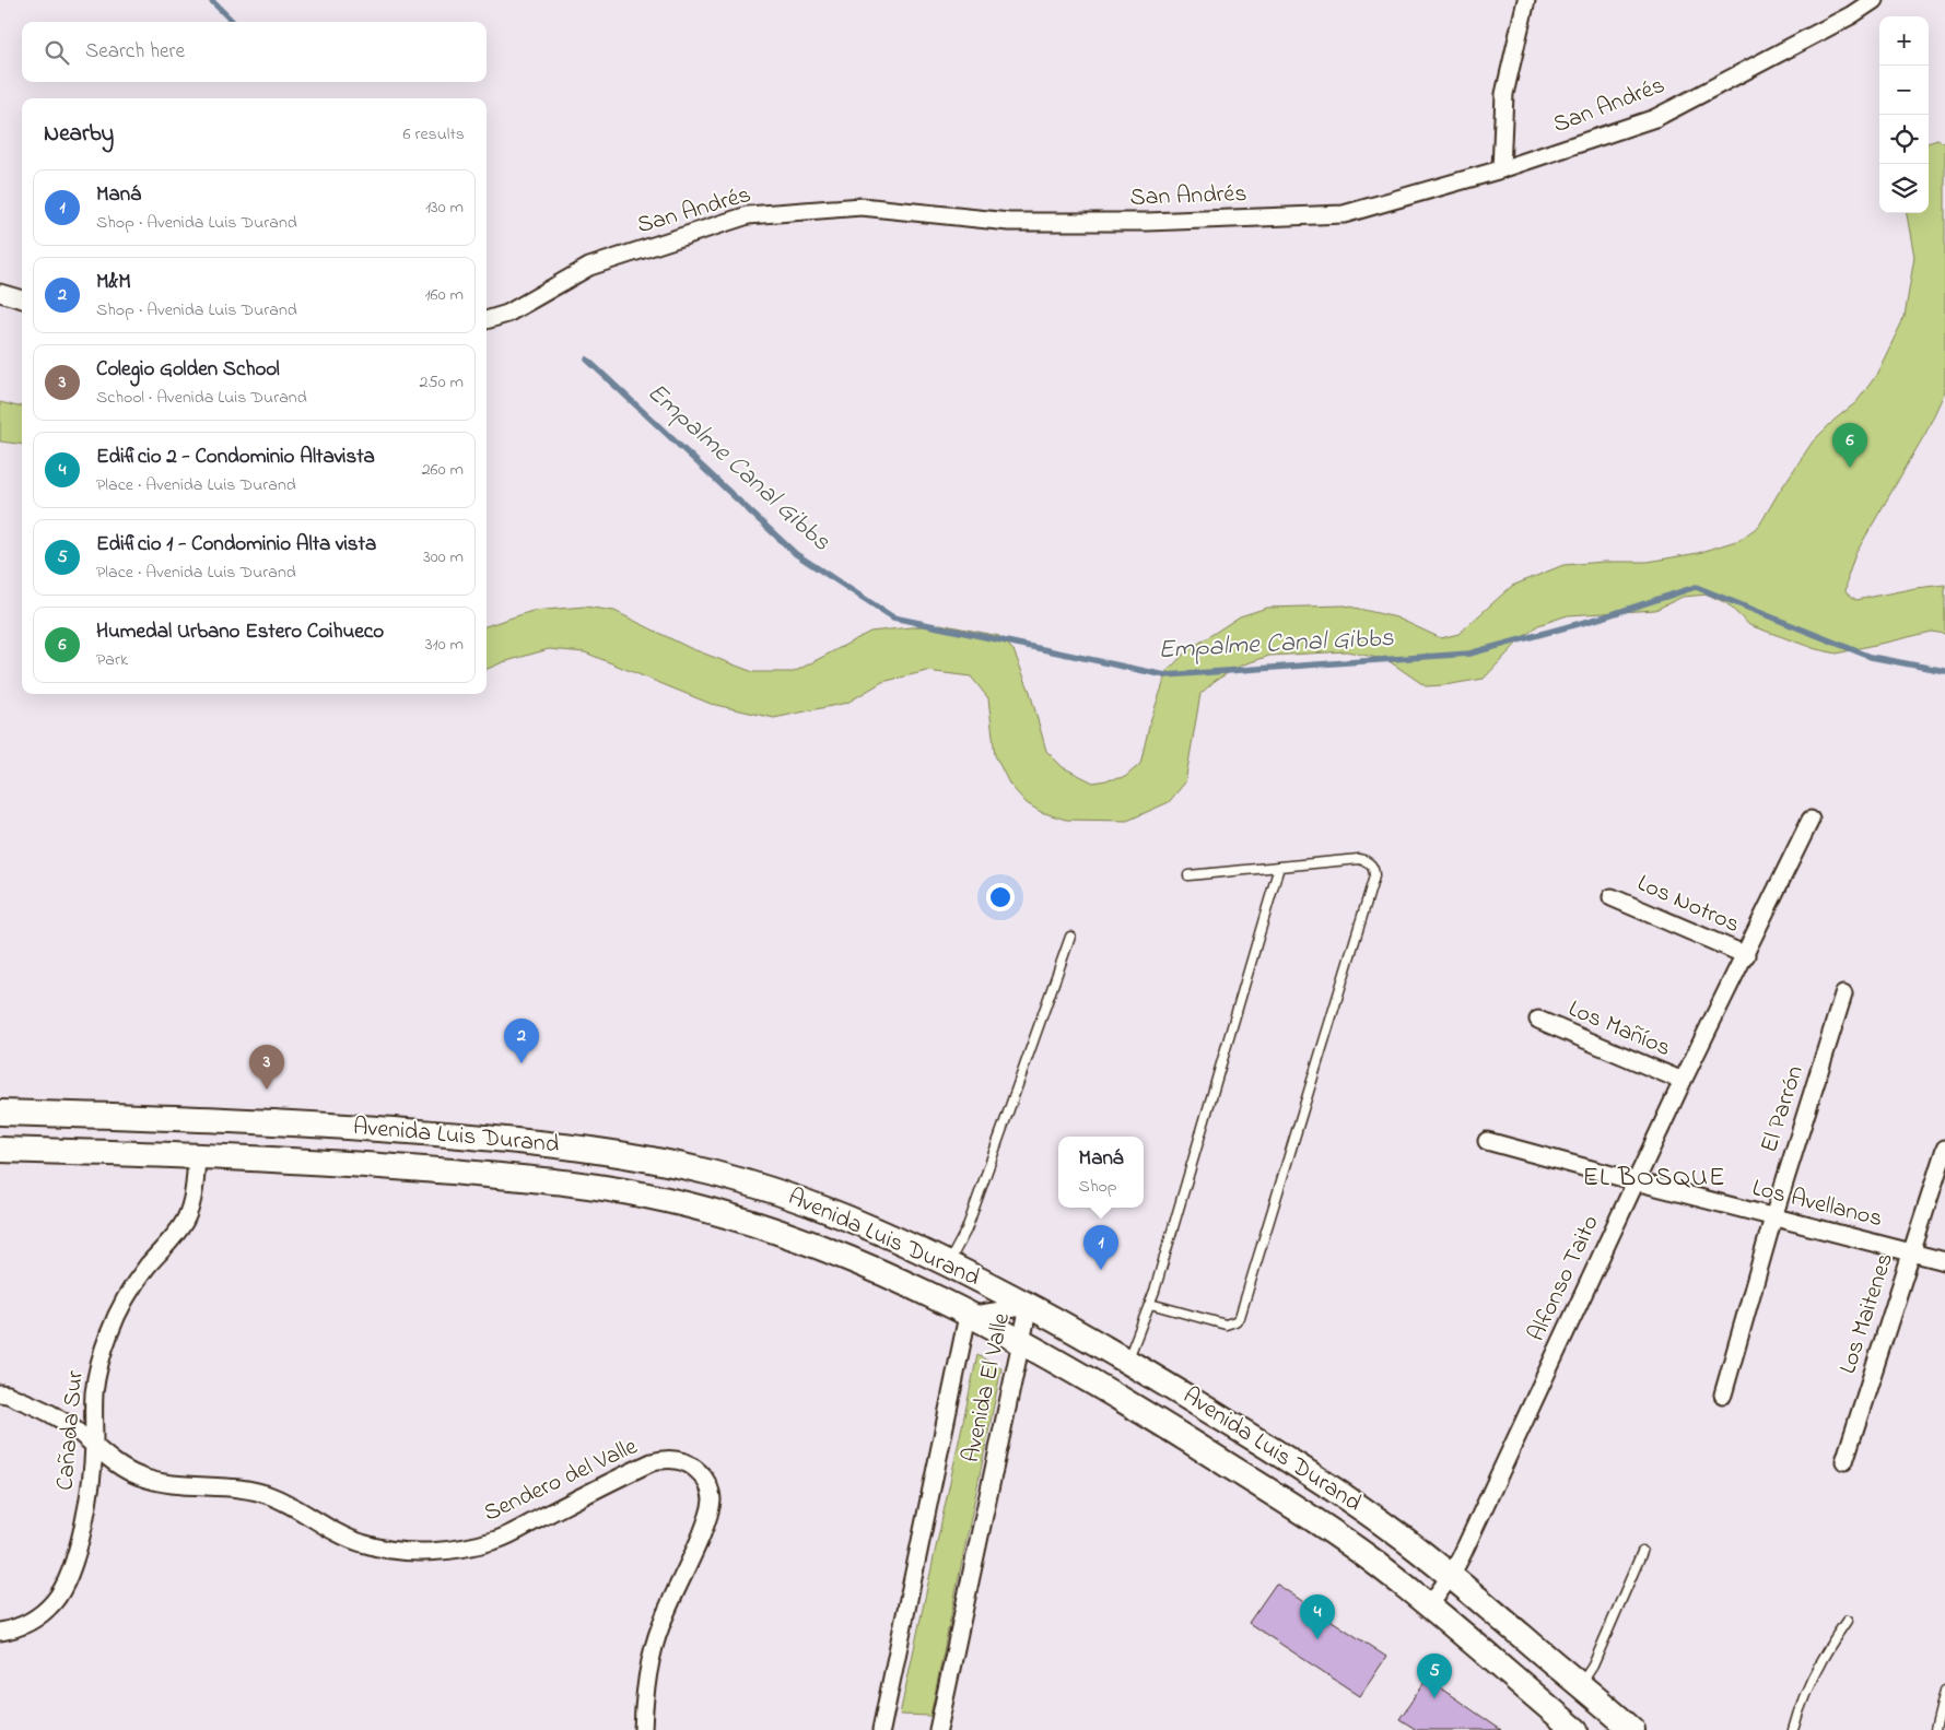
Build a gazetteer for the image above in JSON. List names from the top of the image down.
{
  "streets": {
    "street": [
      "San Andrés",
      "Los Notros",
      "Los Mañíos",
      "El Parrón",
      "Avenida Luis Durand",
      "Los Avellanos",
      "Alfonso Taito",
      "Los Maitenes",
      "Avenida El Valle",
      "Cañada Sur",
      "Sendero del Valle"
    ]
  },
  "crossings": [
    ["Los Notros", "Alfonso Taito"],
    ["Los Mañíos", "Alfonso Taito"],
    ["El Parrón", "Los Avellanos"],
    ["Avenida Luis Durand", "Alfonso Taito"],
    ["Avenida Luis Durand", "Avenida El Valle"],
    ["Avenida Luis Durand", "Cañada Sur"],
    ["Los Avellanos", "Alfonso Taito"],
    ["Los Avellanos", "Los Maitenes"],
    ["Cañada Sur", "Sendero del Valle"]
  ],
  "districts": ["EL BOSQUE"],
  "water": ["Empalme Canal Gibbs"],
  "page": {
    "map_buttons": ["+", "−"],
    "search": "Search here",
    "heading": ["Nearby", "6 results"],
    "list": [
      {
        "mark": "1",
        "name": "Maná",
        "note": "Shop · Avenida Luis Durand",
        "value": "130 m"
      },
      {
        "mark": "2",
        "name": "M&M",
        "note": "Shop · Avenida Luis Durand",
        "value": "160 m"
      },
      {
        "mark": "3",
        "name": "Colegio Golden School",
        "note": "School · Avenida Luis Durand",
        "value": "250 m"
      },
      {
        "mark": "4",
        "name": "Edificio 2 - Condominio Altavista",
        "note": "Place · Avenida Luis Durand",
        "value": "260 m"
      },
      {
        "mark": "5",
        "name": "Edificio 1 - Condominio Alta vista",
        "note": "Place · Avenida Luis Durand",
        "value": "300 m"
      },
      {
        "mark": "6",
        "name": "Humedal Urbano Estero Coihueco",
        "note": "Park",
        "value": "310 m"
      }
    ],
    "pins": [
      "6",
      "2",
      "3",
      "1",
      "4",
      "5"
    ],
    "popup": ["Maná", "Shop"]
  }
}
